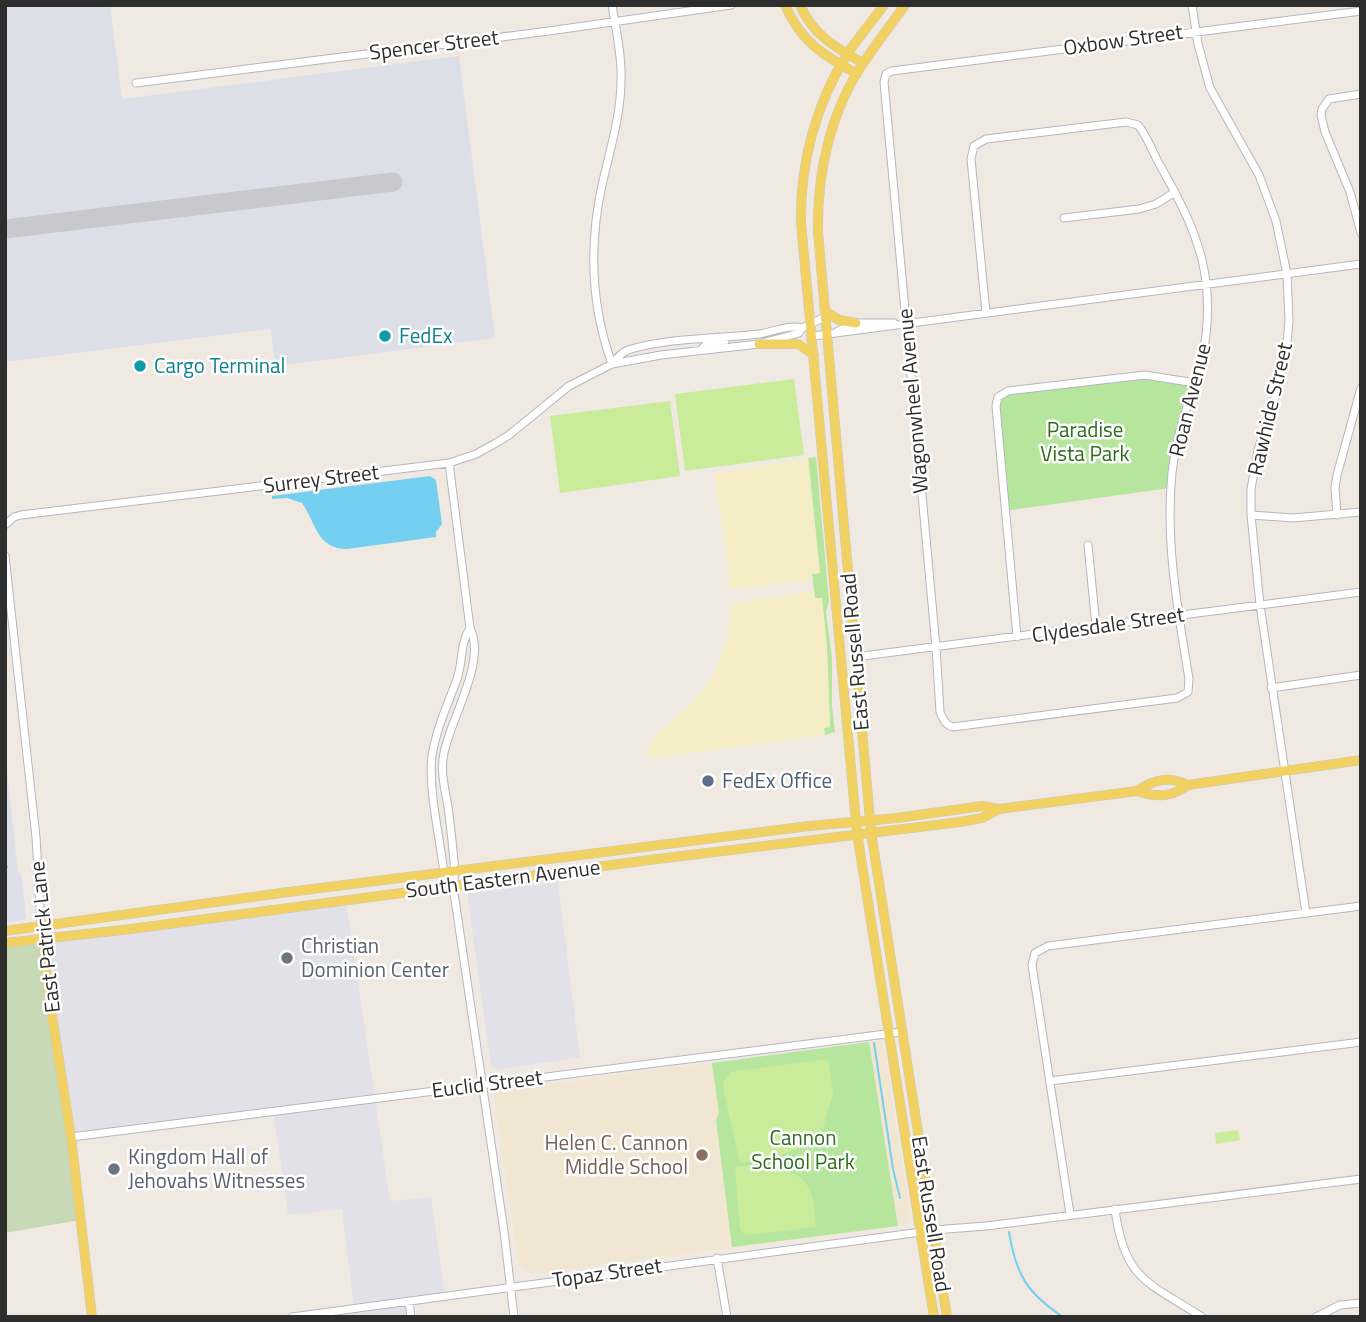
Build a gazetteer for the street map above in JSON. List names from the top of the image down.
{
  "streets": {
    "main road": ["East Russell Road", "South Eastern Avenue", "East Patrick Lane"],
    "street": [
      "Oxbow Street",
      "Spencer Street",
      "Roan Avenue",
      "Wagonwheel Avenue",
      "Rawhide Street",
      "Surrey Street",
      "Clydesdale Street",
      "Euclid Street",
      "Topaz Street"
    ]
  },
  "crossings": [
    ["Oxbow Street", "Wagonwheel Avenue"],
    ["Oxbow Street", "Rawhide Street"],
    ["Roan Avenue", "Wagonwheel Avenue"],
    ["Roan Avenue", "Clydesdale Street"],
    ["Wagonwheel Avenue", "Clydesdale Street"],
    ["Rawhide Street", "Clydesdale Street"],
    ["Rawhide Street", "South Eastern Avenue"],
    ["Surrey Street", "East Russell Road"],
    ["Clydesdale Street", "East Russell Road"],
    ["East Russell Road", "South Eastern Avenue"],
    ["East Russell Road", "Euclid Street"],
    ["East Russell Road", "Topaz Street"],
    ["South Eastern Avenue", "East Patrick Lane"],
    ["East Patrick Lane", "Euclid Street"]
  ],
  "parks": ["Paradise Vista Park", "Cannon School Park"],
  "places": [
    "FedEx",
    "Cargo Terminal",
    "FedEx Office",
    "Christian Dominion Center",
    "Helen C. Cannon Middle School",
    "Kingdom Hall of Jehovahs Witnesses"
  ]
}
